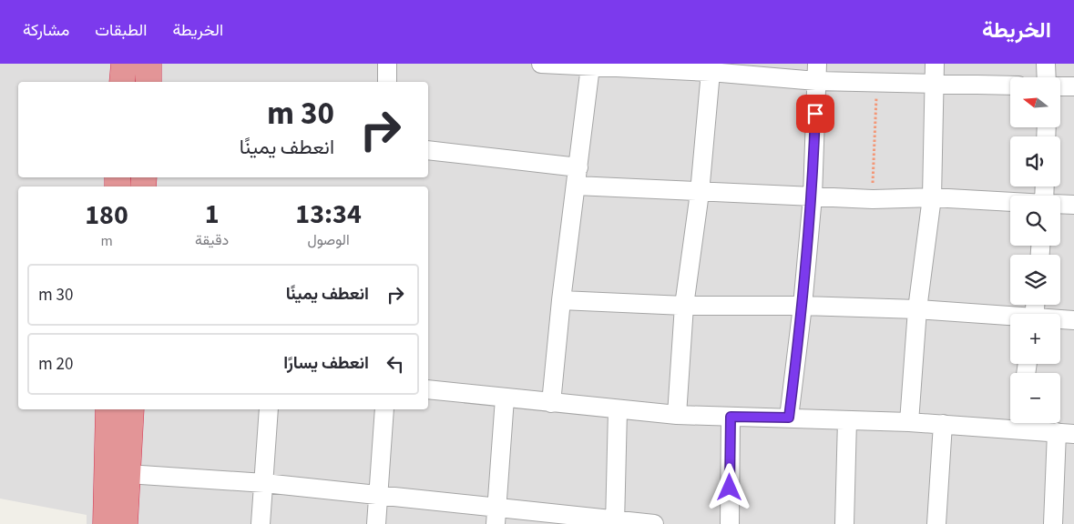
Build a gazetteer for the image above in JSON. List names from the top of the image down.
{
  "north": "left",
  "page": {
    "header": "الخريطة",
    "nav": ["الخريطة", "الطبقات", "مشاركة"],
    "map_buttons": ["+", "−"],
    "turn": ["30 m", "انعطف يمينًا"],
    "eta": [
      "13:34",
      "الوصول",
      "1",
      "دقيقة",
      "180",
      "m"
    ],
    "list": [
      {
        "name": "انعطف يمينًا",
        "value": "30 m"
      },
      {
        "name": "انعطف يسارًا",
        "value": "20 m"
      }
    ]
  }
}
